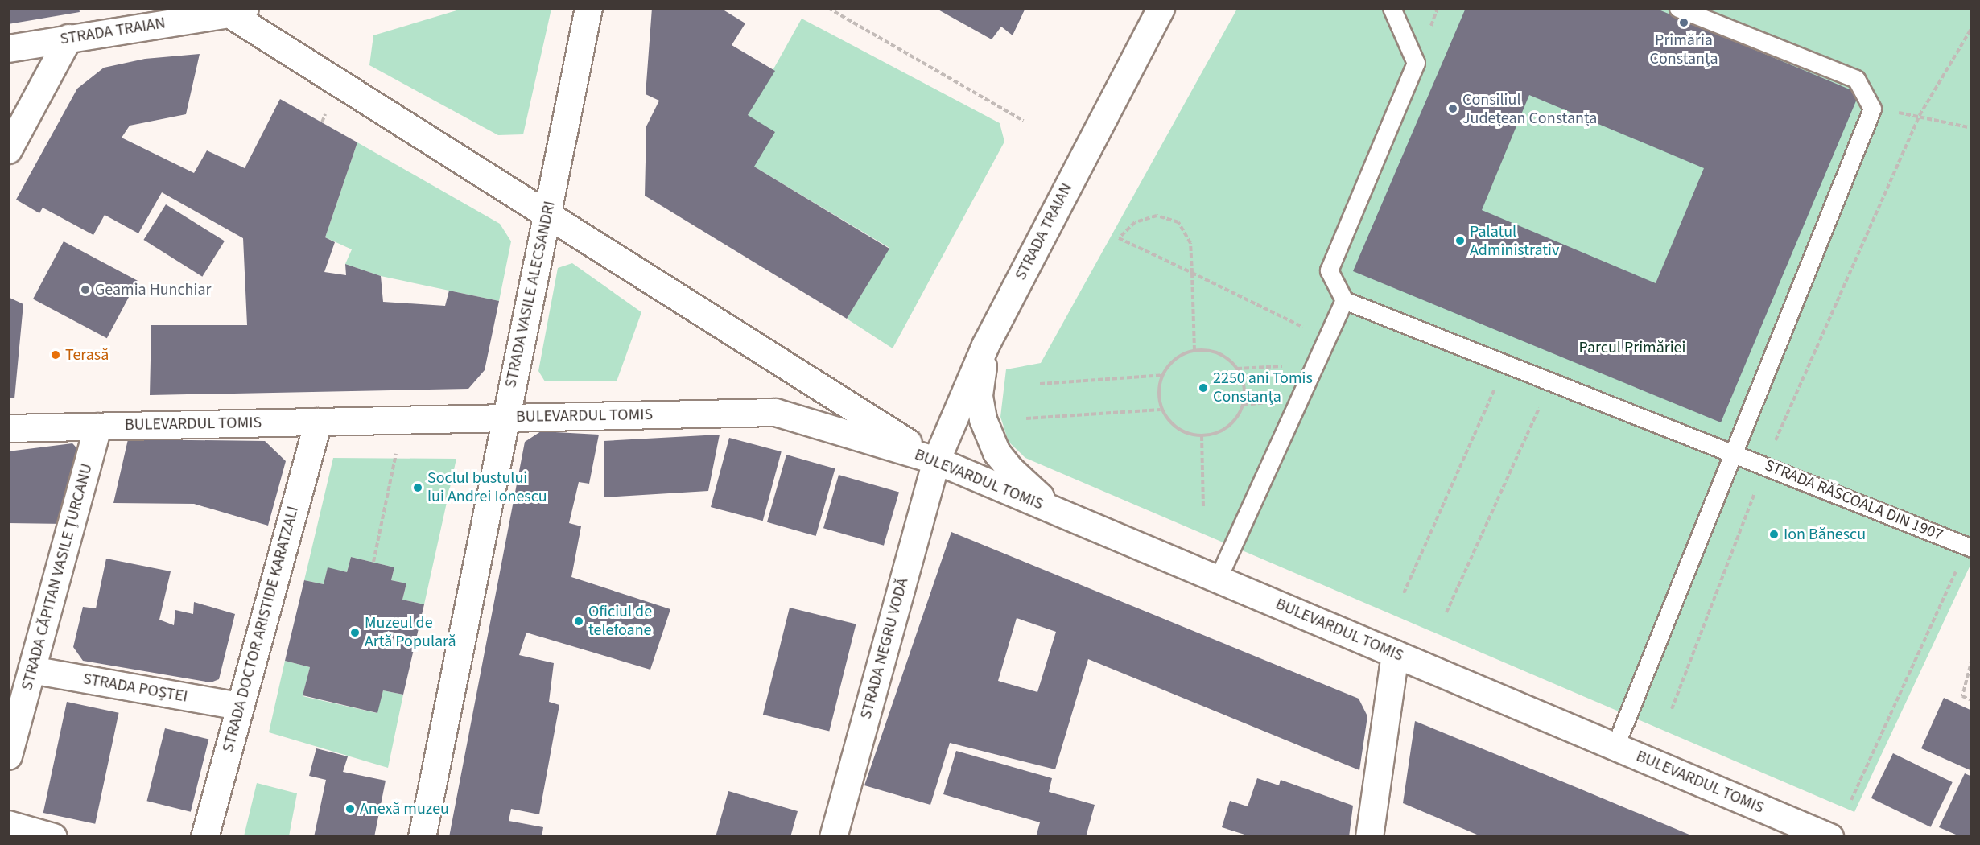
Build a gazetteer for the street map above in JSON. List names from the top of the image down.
{
  "streets": {
    "street": [
      "STRADA TRAIAN",
      "STRADA VASILE ALECSANDRI",
      "BULEVARDUL TOMIS",
      "STRADA CĂPITAN VASILE ȚURCANU",
      "STRADA DOCTOR ARISTIDE KARATZALI",
      "STRADA NEGRU VODĂ",
      "STRADA POȘTEI"
    ],
    "lane": ["STRADA RĂSCOALA DIN 1907"]
  },
  "crossings": [
    ["STRADA TRAIAN", "BULEVARDUL TOMIS"],
    ["STRADA TRAIAN", "STRADA NEGRU VODĂ"],
    ["STRADA VASILE ALECSANDRI", "BULEVARDUL TOMIS"],
    ["BULEVARDUL TOMIS", "STRADA CĂPITAN VASILE ȚURCANU"],
    ["BULEVARDUL TOMIS", "STRADA DOCTOR ARISTIDE KARATZALI"],
    ["BULEVARDUL TOMIS", "STRADA NEGRU VODĂ"],
    ["STRADA CĂPITAN VASILE ȚURCANU", "STRADA POȘTEI"],
    ["STRADA DOCTOR ARISTIDE KARATZALI", "STRADA POȘTEI"]
  ],
  "parks": ["Parcul Primăriei"],
  "places": [
    "Primăria Constanța",
    "Consiliul Județean Constanța",
    "Palatul Administrativ",
    "Geamia Hunchiar",
    "Terasă",
    "2250 ani Tomis Constanța",
    "Soclul bustului lui Andrei Ionescu",
    "Ion Bănescu",
    "Oficiul de telefoane",
    "Muzeul de Artă Populară",
    "Anexă muzeu"
  ]
}
